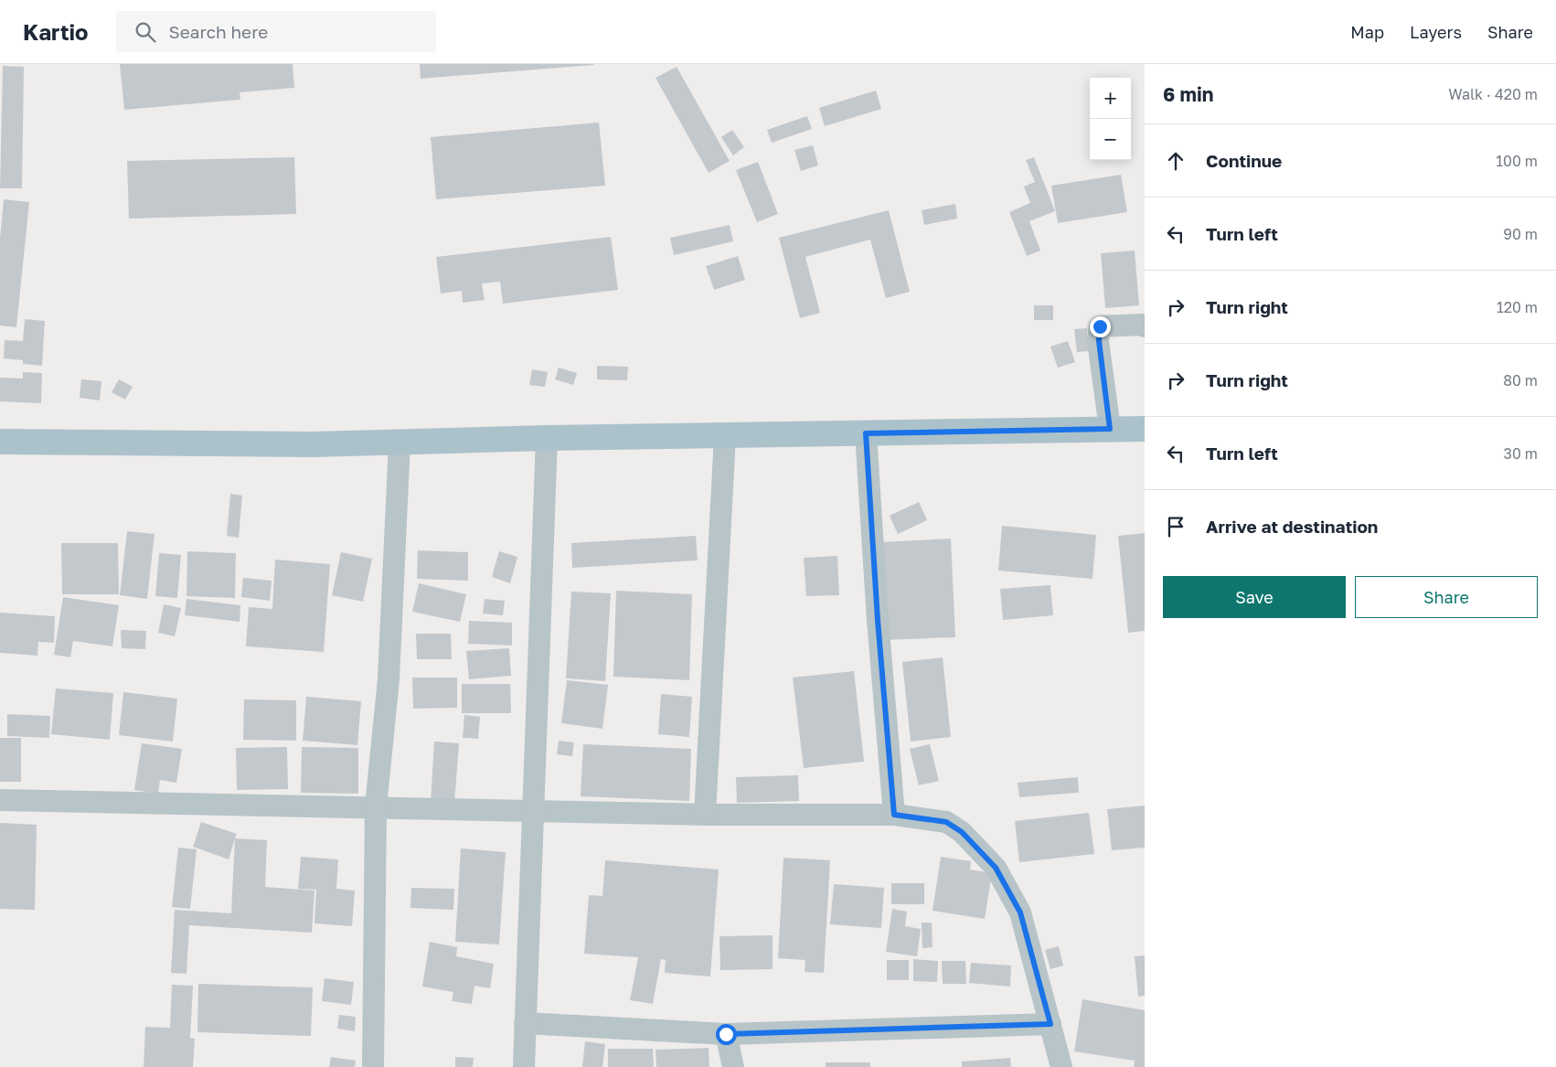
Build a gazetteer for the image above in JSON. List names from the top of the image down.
{
  "page": {
    "header": "Kartio",
    "search": "Search here",
    "nav": ["Map", "Layers", "Share"],
    "heading": ["6 min", "Walk · 420 m"],
    "map_buttons": ["+", "−"],
    "list": [
      ["Continue", "100 m"],
      ["Turn left", "90 m"],
      ["Turn right", "120 m"],
      ["Turn right", "80 m"],
      ["Turn left", "30 m"],
      "Arrive at destination"
    ],
    "buttons": ["Save", "Share"]
  }
}
